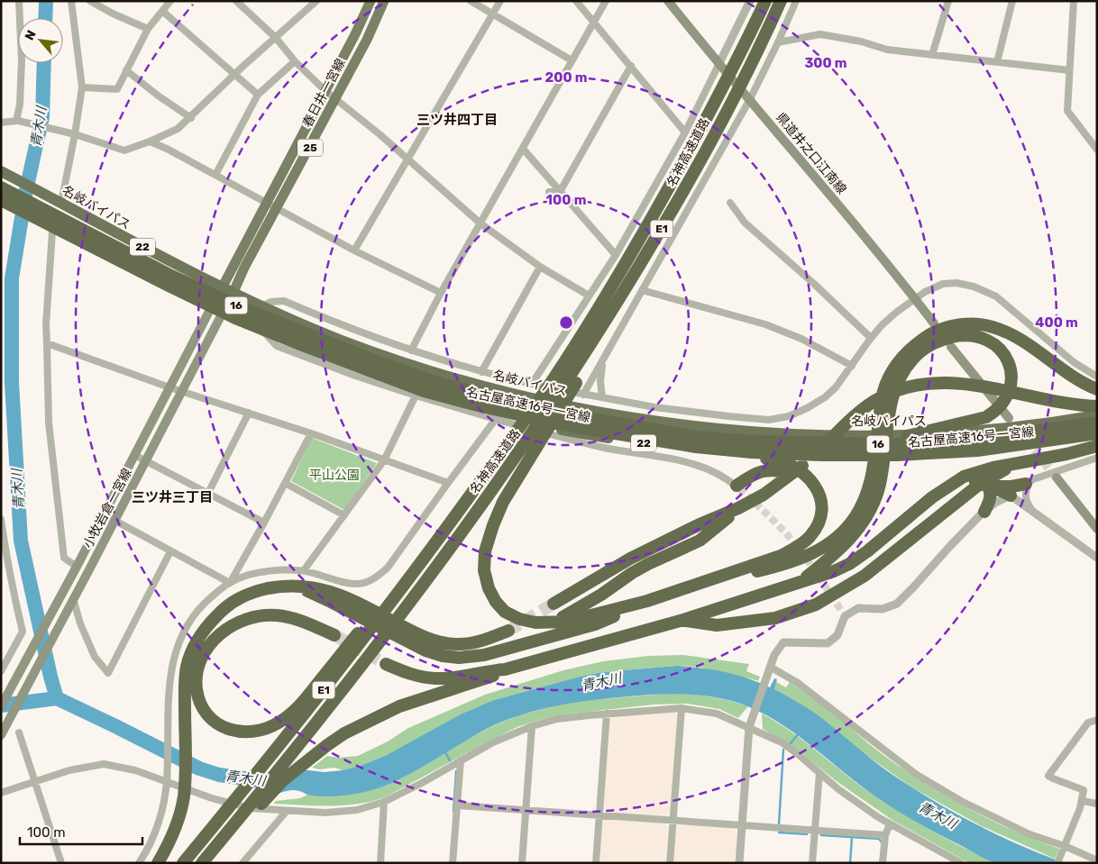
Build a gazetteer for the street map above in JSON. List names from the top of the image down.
{
  "streets": {
    "highway": [
      "名神高速道路",
      "名岐バイパス",
      "E1",
      "22",
      "16",
      "名古屋高速16号一宮線"
    ],
    "main road": [
      "春日井一宮線",
      "25",
      "県道井之口江南線",
      "小牧岩倉一宮線"
    ]
  },
  "crossings": [
    ["春日井一宮線", "名岐バイパス"],
    ["春日井一宮線", "小牧岩倉一宮線"],
    ["名神高速道路", "E1"],
    ["名岐バイパス", "小牧岩倉一宮線"],
    ["22", "名古屋高速16号一宮線"],
    ["22", "小牧岩倉一宮線"]
  ],
  "districts": ["三ツ井四丁目", "三ツ井三丁目"],
  "water": ["青木川"],
  "parks": ["平山公園"],
  "scale_bar": "100 m",
  "north": "top left",
  "rings": [
    "300 m",
    "200 m",
    "100 m",
    "400 m"
  ]
}
